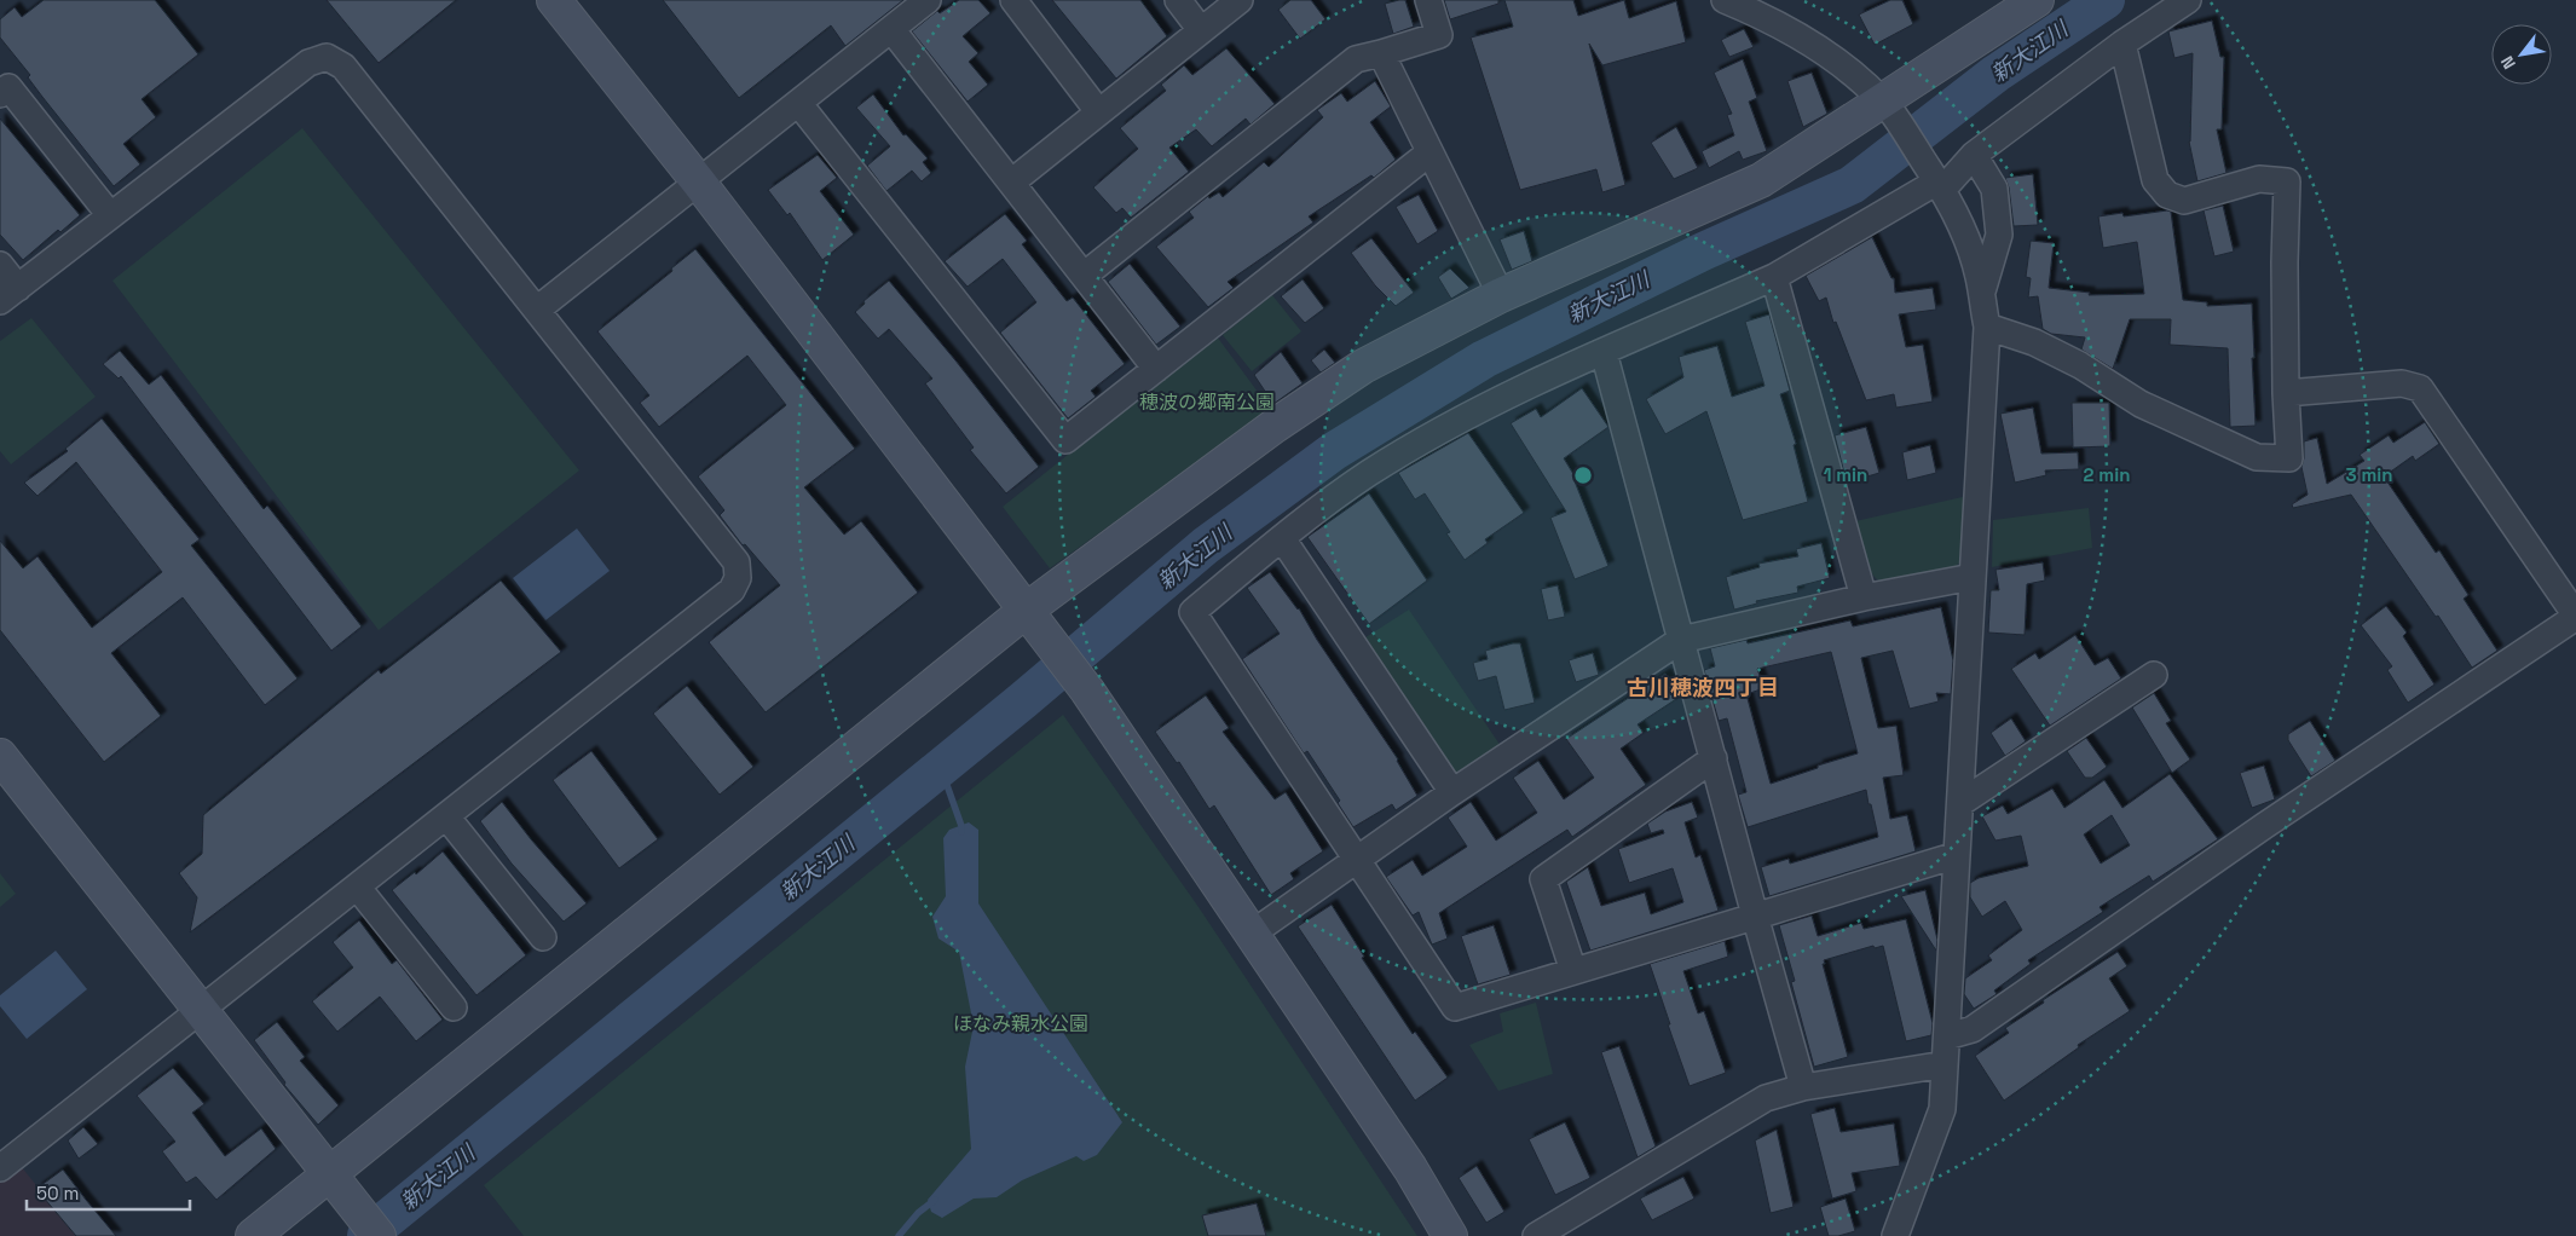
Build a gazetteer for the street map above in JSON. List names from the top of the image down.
{
  "districts": ["古川穂波四丁目"],
  "water": ["新大江川"],
  "parks": ["穂波の郷南公園", "ほなみ親水公園"],
  "scale_bar": "50 m",
  "north": "bottom left",
  "rings": ["1 min", "2 min", "3 min"]
}
